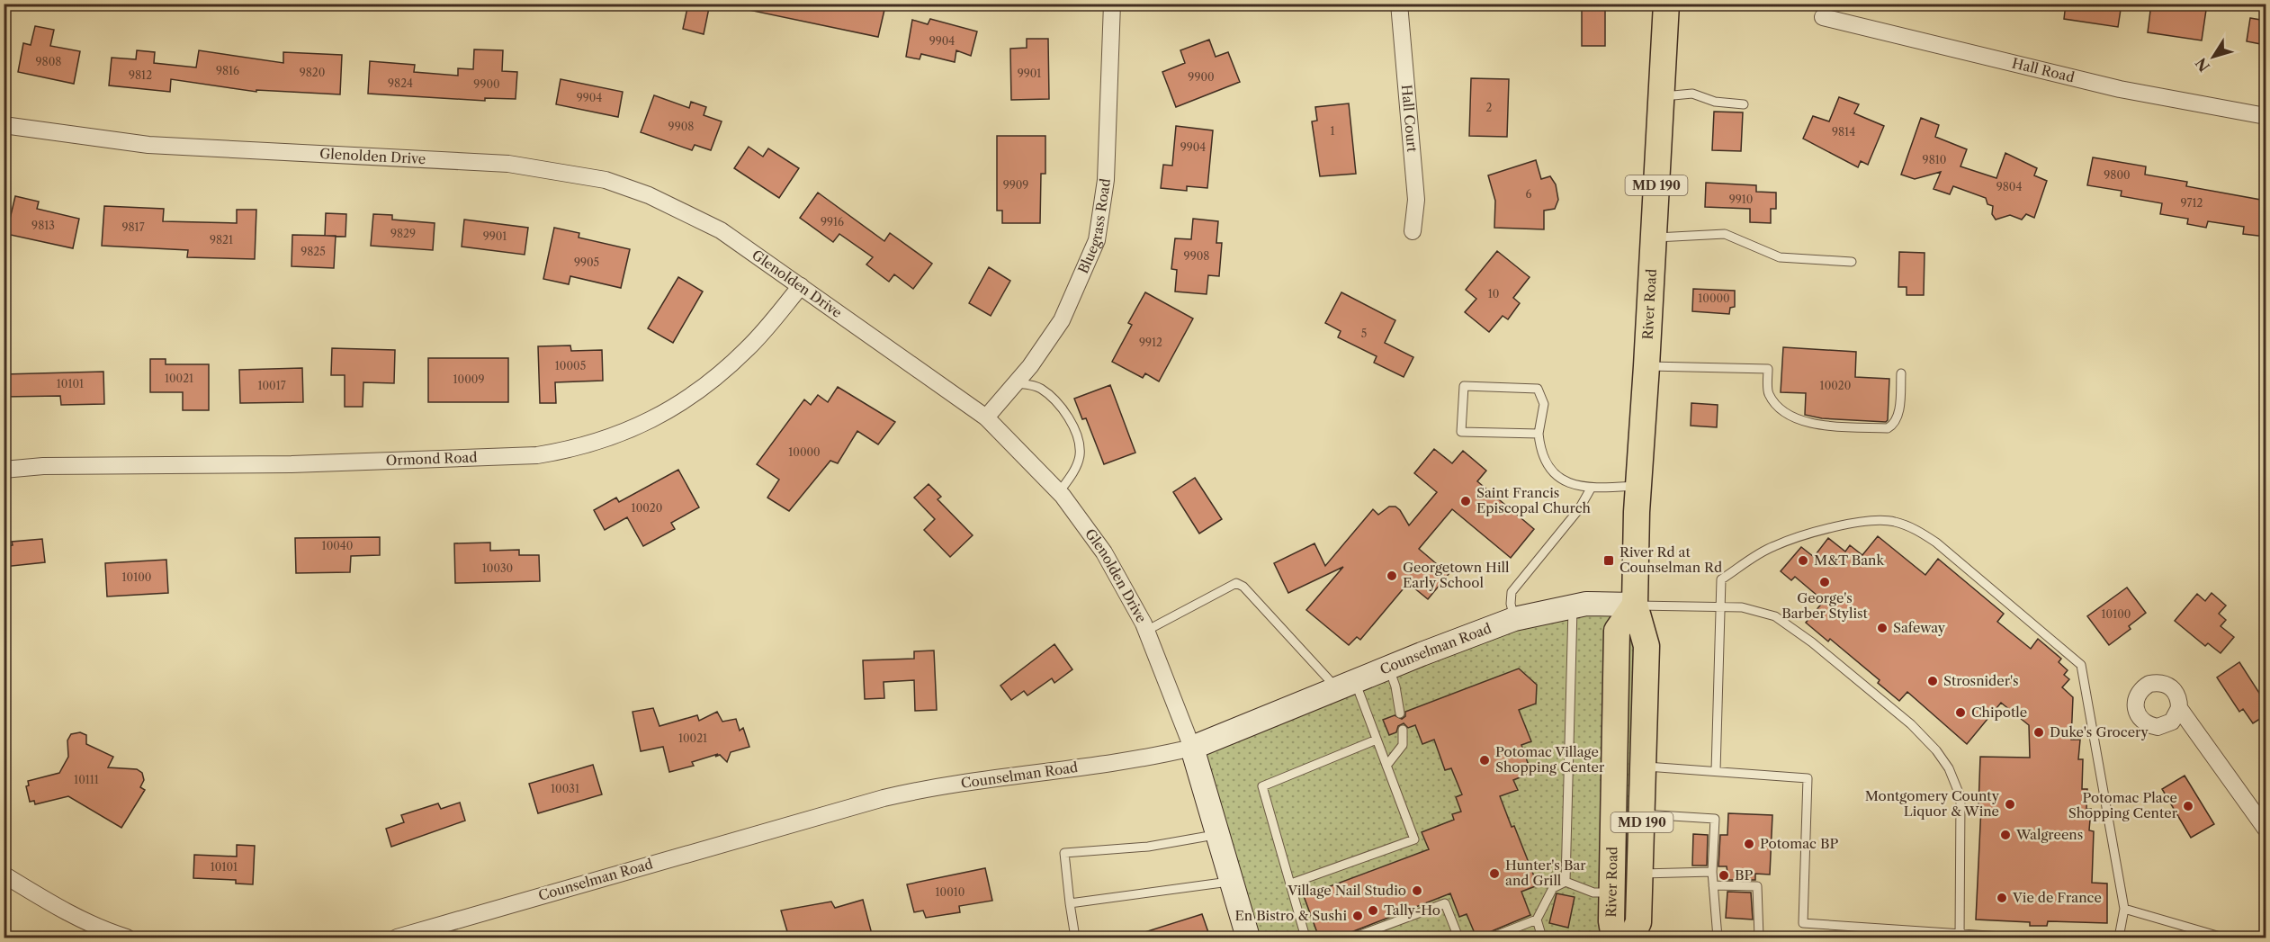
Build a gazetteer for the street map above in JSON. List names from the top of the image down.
{
  "streets": {
    "main road": ["MD 190", "River Road"],
    "street": [
      "Hall Road",
      "Hall Court",
      "Glenolden Drive",
      "Bluegrass Road",
      "Ormond Road",
      "Counselman Road"
    ]
  },
  "crossings": [
    ["Glenolden Drive", "Bluegrass Road"],
    ["Glenolden Drive", "Ormond Road"],
    ["Glenolden Drive", "Counselman Road"],
    ["River Road", "Counselman Road"]
  ],
  "places": {
    "other": [
      "Saint Francis Episcopal Church",
      "M&T Bank",
      "Georgetown Hill Early School",
      "George's Barber Stylist",
      "Safeway",
      "Strosnider's",
      "Chipotle",
      "Duke's Grocery",
      "Potomac Village Shopping Center",
      "Montgomery County Liquor & Wine",
      "Potomac Place Shopping Center",
      "Walgreens",
      "Potomac BP",
      "Hunter's Bar and Grill",
      "BP",
      "Village Nail Studio",
      "Vie de France",
      "Tally-Ho",
      "En Bistro & Sushi"
    ],
    "transit": ["River Rd at Counselman Rd"]
  },
  "house_numbers": [
    "9904",
    "9808",
    "9816",
    "9820",
    "9901",
    "9812",
    "9900",
    "9824",
    "9900",
    "9904",
    "2",
    "9908",
    "1",
    "9814",
    "9904",
    "9810",
    "9800",
    "9909",
    "9804",
    "6",
    "9910",
    "9712",
    "9916",
    "9813",
    "9817",
    "9829",
    "9901",
    "9821",
    "9825",
    "9908",
    "9905",
    "10",
    "10000",
    "5",
    "9912",
    "10005",
    "10021",
    "10009",
    "10101",
    "10017",
    "10020",
    "10000",
    "10020",
    "10040",
    "10030",
    "10100",
    "10100",
    "10021",
    "10111",
    "10031",
    "10101",
    "10010"
  ],
  "north": "bottom left"
}
